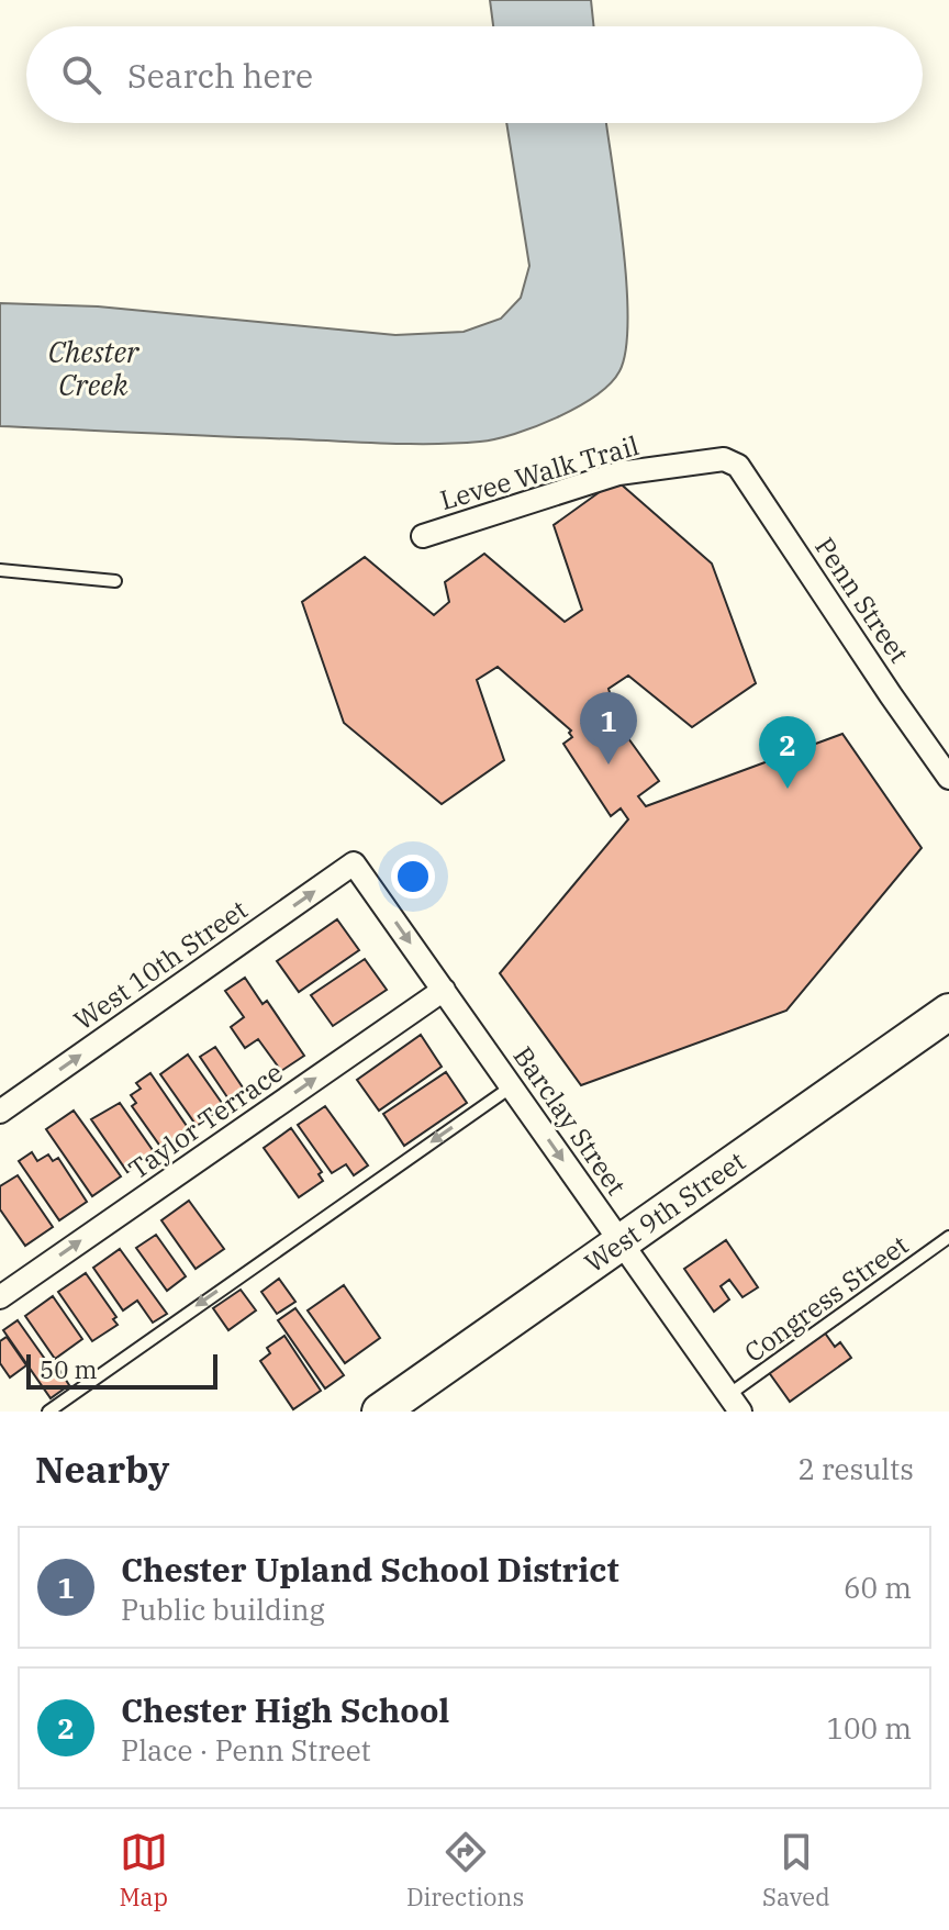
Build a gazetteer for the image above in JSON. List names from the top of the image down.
{
  "streets": {
    "main road": ["West 9th Street"],
    "street": [
      "Levee Walk Trail",
      "Penn Street",
      "West 10th Street",
      "Taylor Terrace",
      "Barclay Street"
    ],
    "lane": ["Congress Street"]
  },
  "crossings": [
    ["Levee Walk Trail", "Penn Street"],
    ["West 10th Street", "Barclay Street"],
    ["Taylor Terrace", "Barclay Street"],
    ["Barclay Street", "West 9th Street"],
    ["Barclay Street", "Congress Street"]
  ],
  "one_way": ["West 10th Street", "Taylor Terrace", "Barclay Street"],
  "water": ["Chester Creek"],
  "scale_bar": "50 m",
  "page": {
    "search": "Search here",
    "pins": ["1", "2"],
    "scale": "50 m",
    "heading": ["Nearby", "2 results"],
    "list": [
      {
        "mark": "1",
        "name": "Chester Upland School District",
        "note": "Public building",
        "value": "60 m"
      },
      {
        "mark": "2",
        "name": "Chester High School",
        "note": "Place · Penn Street",
        "value": "100 m"
      }
    ],
    "nav": ["Map", "Directions", "Saved"]
  }
}
